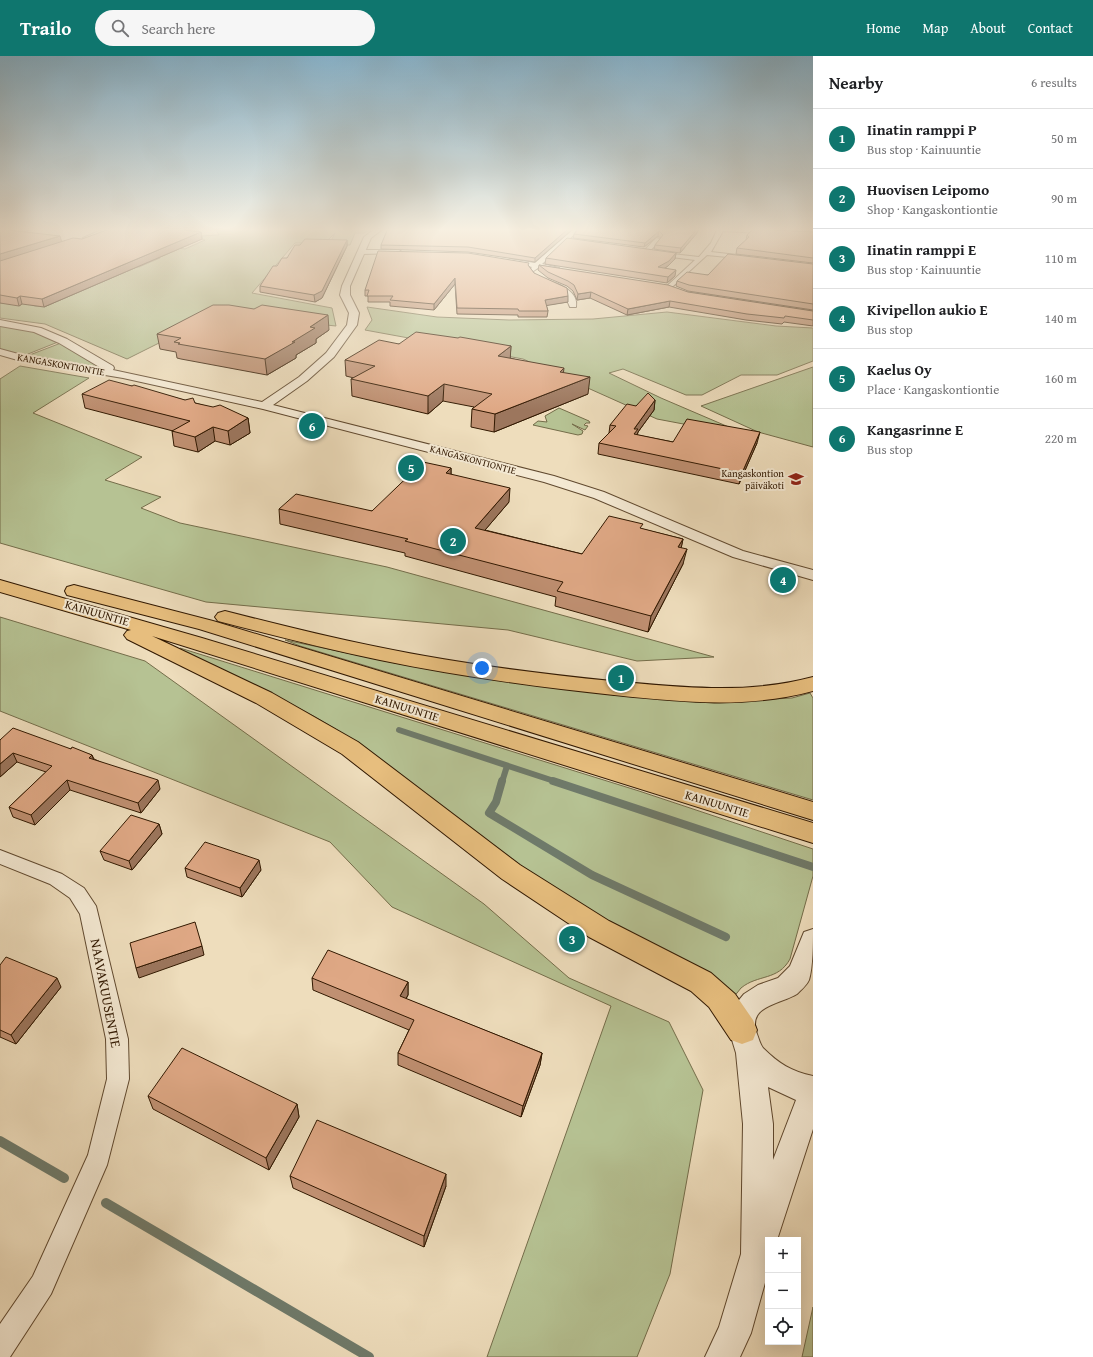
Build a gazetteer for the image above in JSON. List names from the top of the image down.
{
  "streets": {
    "highway": ["KAINUUNTIE"],
    "street": ["KANGASKONTIONTIE", "NAAVAKUUSENTIE"]
  },
  "places": {
    "school or university": ["Kangaskontion päiväkoti"]
  },
  "page": {
    "header": "Trailo",
    "search": "Search here",
    "nav": [
      "Home",
      "Map",
      "About",
      "Contact"
    ],
    "heading": ["Nearby", "6 results"],
    "list": [
      {
        "mark": "1",
        "name": "Iinatin ramppi P",
        "note": "Bus stop · Kainuuntie",
        "value": "50 m"
      },
      {
        "mark": "2",
        "name": "Huovisen Leipomo",
        "note": "Shop · Kangaskontiontie",
        "value": "90 m"
      },
      {
        "mark": "3",
        "name": "Iinatin ramppi E",
        "note": "Bus stop · Kainuuntie",
        "value": "110 m"
      },
      {
        "mark": "4",
        "name": "Kivipellon aukio E",
        "note": "Bus stop",
        "value": "140 m"
      },
      {
        "mark": "5",
        "name": "Kaelus Oy",
        "note": "Place · Kangaskontiontie",
        "value": "160 m"
      },
      {
        "mark": "6",
        "name": "Kangasrinne E",
        "note": "Bus stop",
        "value": "220 m"
      }
    ],
    "pins": [
      "6",
      "5",
      "2",
      "4",
      "1",
      "3"
    ],
    "map_buttons": ["+", "−"]
  }
}
